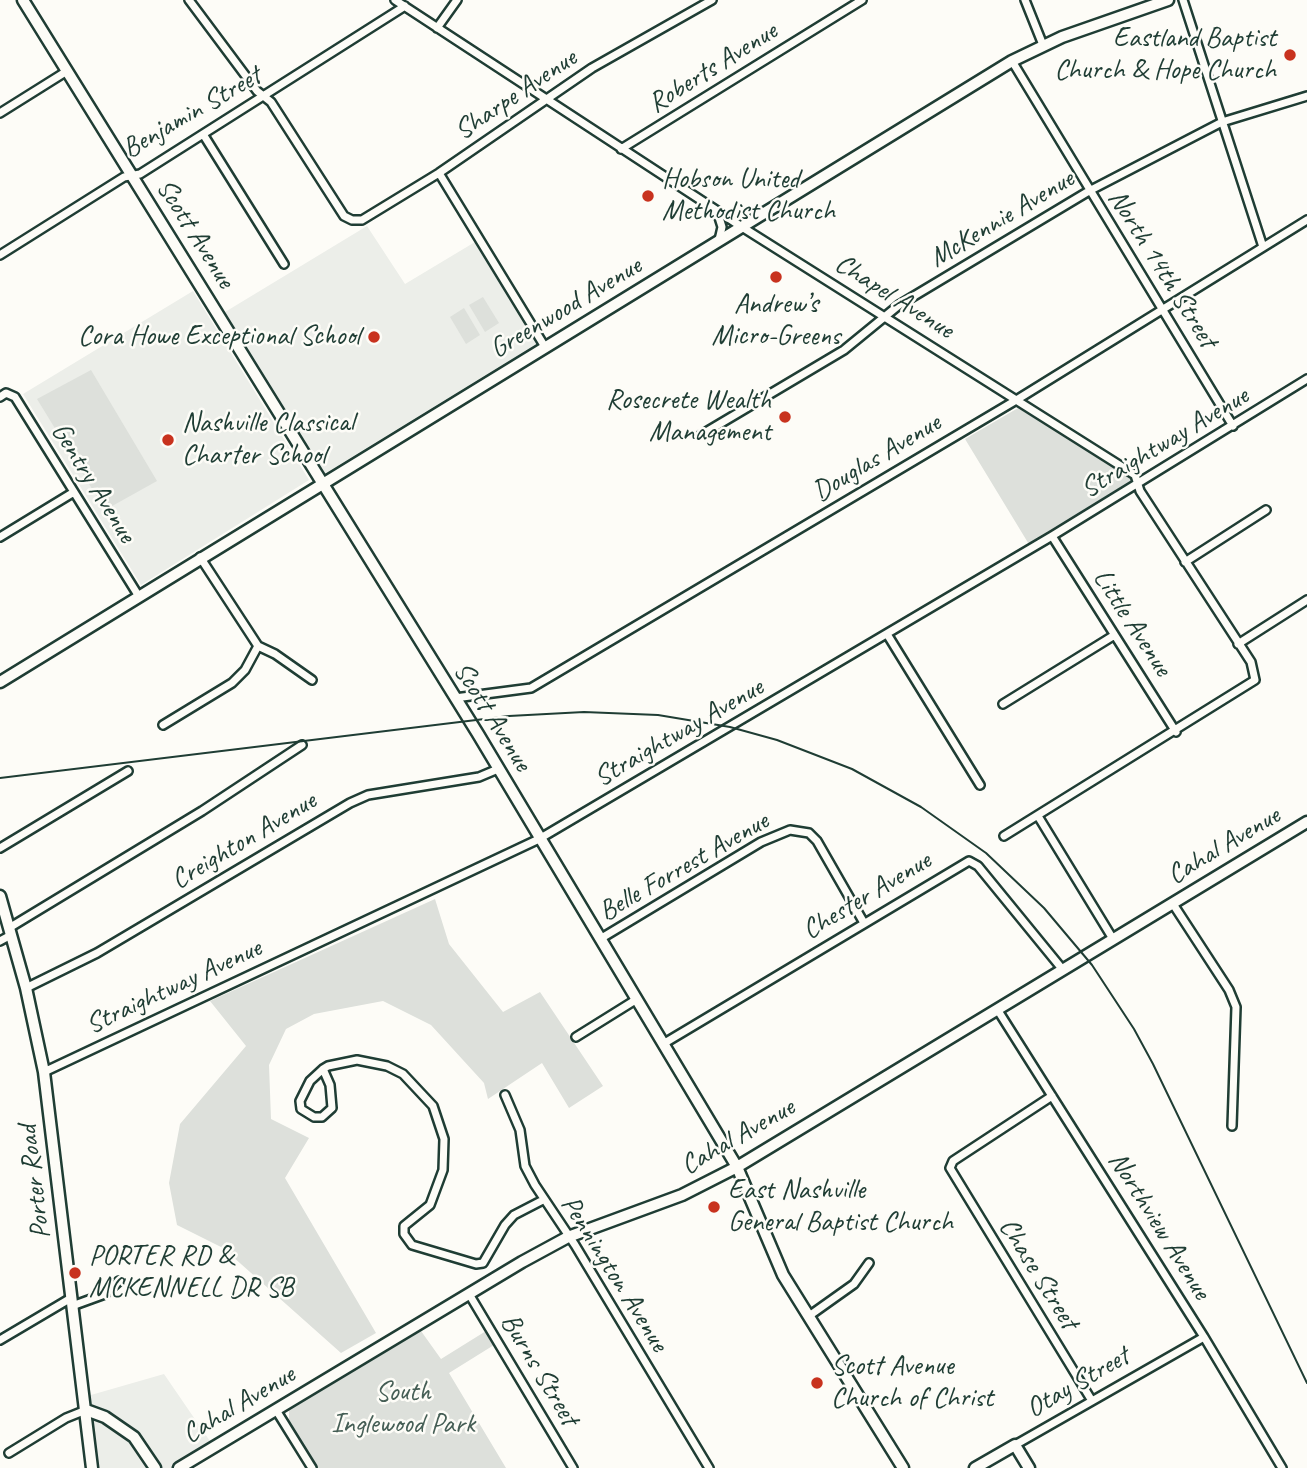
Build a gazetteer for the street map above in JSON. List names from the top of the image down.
{
  "streets": {
    "street": [
      "Roberts Avenue",
      "Sharpe Avenue",
      "Benjamin Street",
      "McKennie Avenue",
      "Scott Avenue",
      "North 14th Street",
      "Chapel Avenue",
      "Greenwood Avenue",
      "Straightway Avenue",
      "Douglas Avenue",
      "Gentry Avenue",
      "Little Avenue",
      "Creighton Avenue",
      "Cahal Avenue",
      "Belle Forrest Avenue",
      "Chester Avenue",
      "Porter Road",
      "Northview Avenue",
      "Pennington Avenue",
      "Chase Street",
      "Burns Street",
      "Otay Street"
    ]
  },
  "crossings": [
    ["Roberts Avenue", "Chapel Avenue"],
    ["Sharpe Avenue", "Benjamin Street"],
    ["Sharpe Avenue", "Chapel Avenue"],
    ["Benjamin Street", "Scott Avenue"],
    ["Benjamin Street", "Chapel Avenue"],
    ["McKennie Avenue", "North 14th Street"],
    ["McKennie Avenue", "Chapel Avenue"],
    ["Scott Avenue", "Greenwood Avenue"],
    ["Scott Avenue", "Straightway Avenue"],
    ["Scott Avenue", "Douglas Avenue"],
    ["Scott Avenue", "Creighton Avenue"],
    ["Scott Avenue", "Cahal Avenue"],
    ["Scott Avenue", "Belle Forrest Avenue"],
    ["Scott Avenue", "Chester Avenue"],
    ["North 14th Street", "Greenwood Avenue"],
    ["North 14th Street", "Straightway Avenue"],
    ["North 14th Street", "Douglas Avenue"],
    ["Chapel Avenue", "Greenwood Avenue"],
    ["Chapel Avenue", "Straightway Avenue"],
    ["Chapel Avenue", "Douglas Avenue"],
    ["Chapel Avenue", "Little Avenue"],
    ["Greenwood Avenue", "Gentry Avenue"],
    ["Straightway Avenue", "Little Avenue"],
    ["Straightway Avenue", "Porter Road"],
    ["Creighton Avenue", "Porter Road"],
    ["Cahal Avenue", "Chester Avenue"],
    ["Cahal Avenue", "Northview Avenue"],
    ["Cahal Avenue", "Pennington Avenue"],
    ["Cahal Avenue", "Burns Street"],
    ["Belle Forrest Avenue", "Chester Avenue"],
    ["Northview Avenue", "Chase Street"],
    ["Northview Avenue", "Otay Street"],
    ["Chase Street", "Otay Street"]
  ],
  "parks": ["South Inglewood Park"],
  "places": [
    "Eastland Baptist Church & Hope Church",
    "Hobson United Methodist Church",
    "Andrew’s Micro-Greens",
    "Cora Howe Exceptional School",
    "Rosecrete Wealth Management",
    "Nashville Classical Charter School",
    "East Nashville General Baptist Church",
    "PORTER RD & MCKENNELL DR SB",
    "Scott Avenue Church of Christ"
  ]
}
